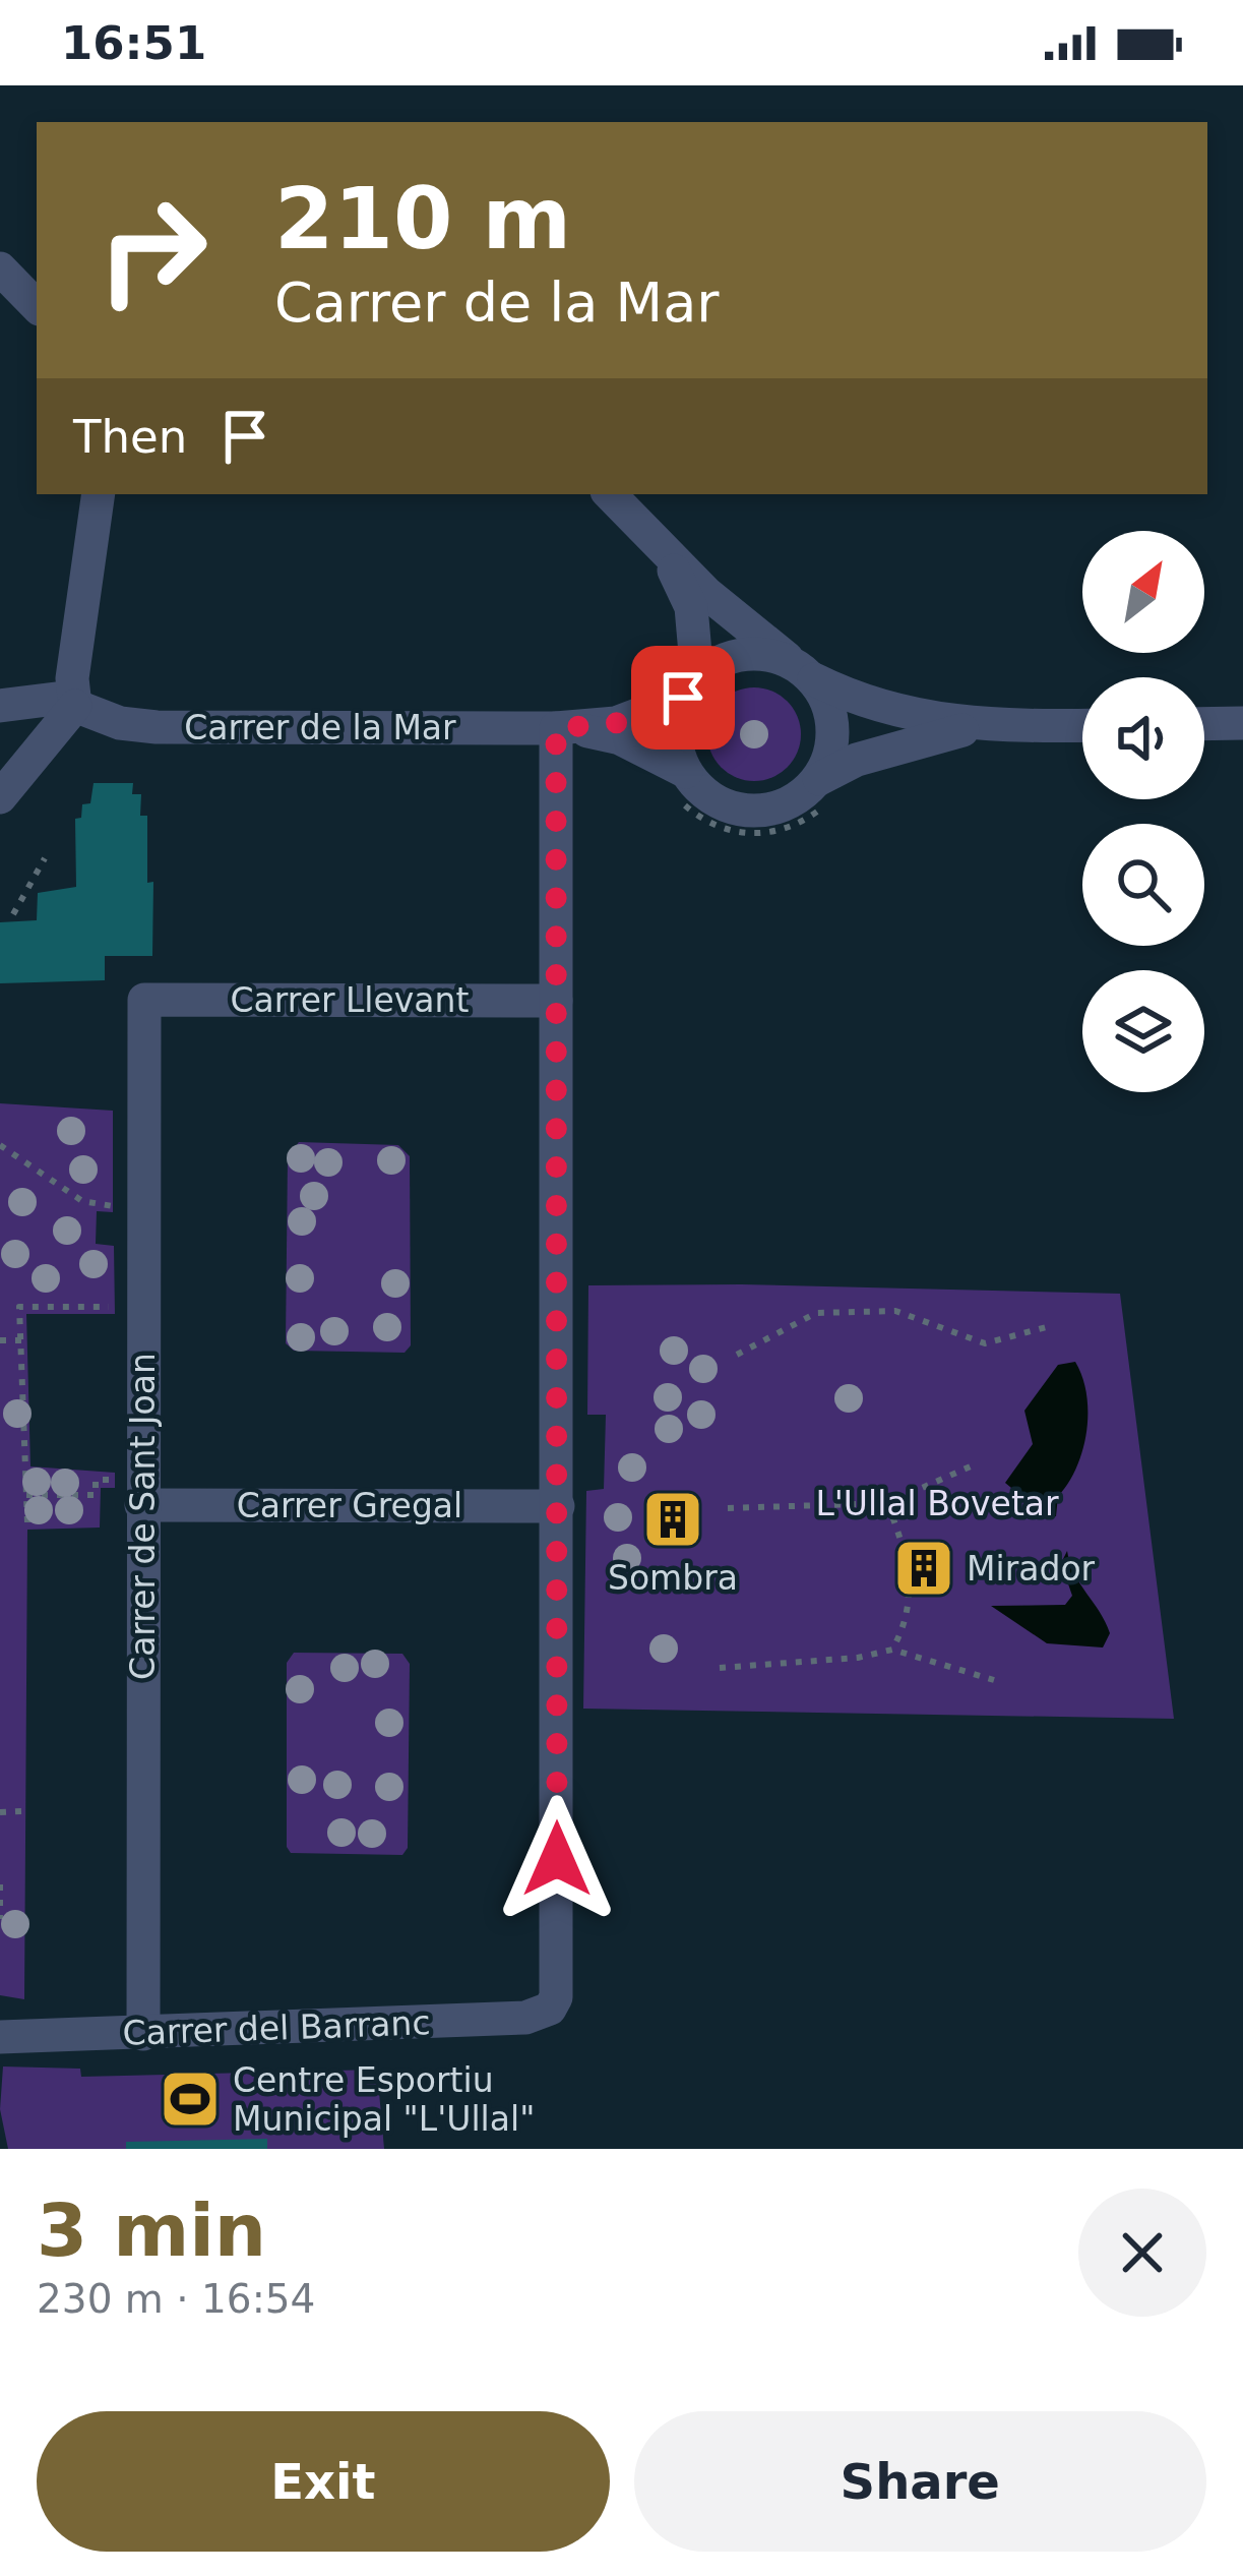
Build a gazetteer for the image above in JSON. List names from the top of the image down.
{
  "streets": {
    "street": [
      "Carrer de la Mar",
      "Carrer Llevant",
      "Carrer Gregal",
      "Carrer de Sant Joan",
      "Carrer del Barranc"
    ]
  },
  "crossings": [
    ["Carrer Llevant", "Carrer de Sant Joan"],
    ["Carrer Gregal", "Carrer de Sant Joan"],
    ["Carrer Gregal", "Carrer del Barranc"],
    ["Carrer de Sant Joan", "Carrer del Barranc"]
  ],
  "parks": ["L'Ullal Bovetar"],
  "places": {
    "building": ["Sombra", "Mirador"],
    "sports": ["Centre Esportiu Municipal \"L'Ullal\""]
  },
  "north": "top right",
  "page": {
    "status": "16:51",
    "turn": ["210 m", "Carrer de la Mar"],
    "then": "Then",
    "heading": ["3 min", "230 m · 16:54"],
    "buttons": ["Exit", "Share"]
  }
}
